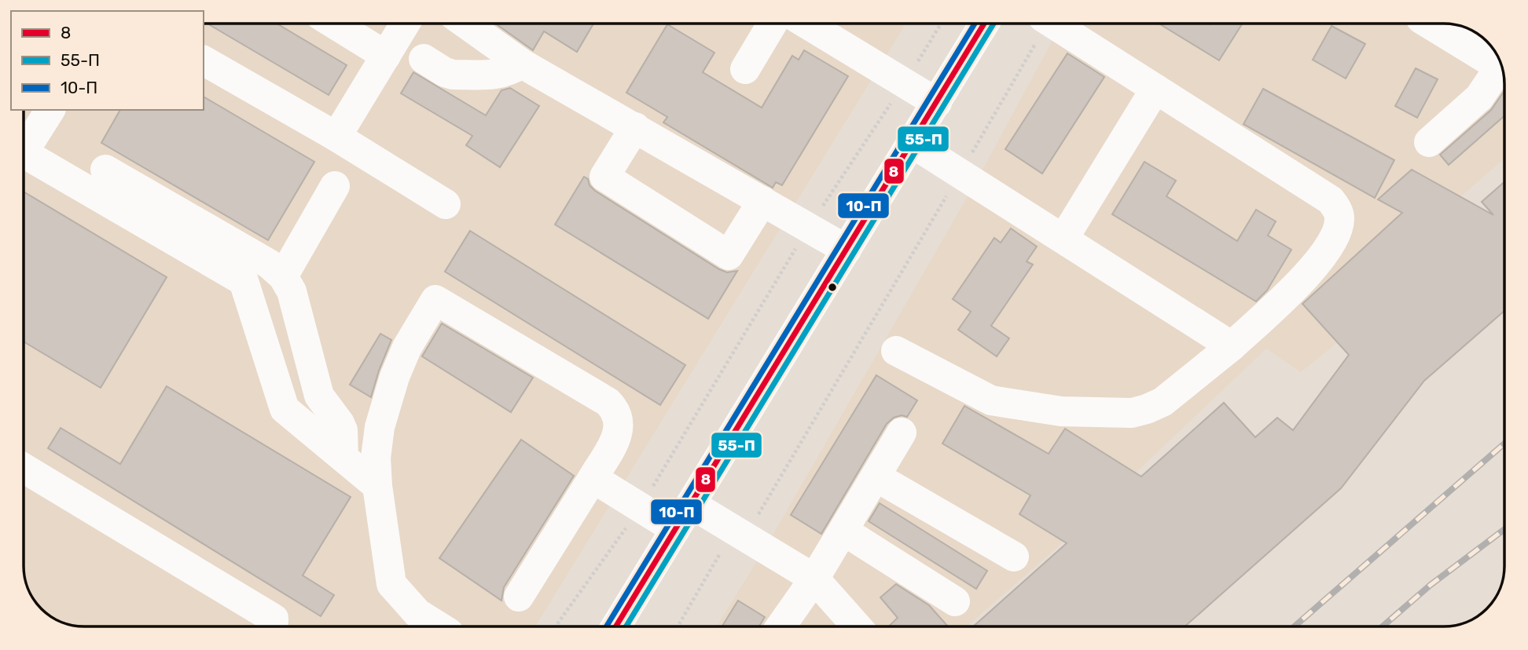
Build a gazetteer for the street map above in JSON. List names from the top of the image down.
{
  "lines": ["transit line 8", "transit line 55-П", "transit line 10-П"],
  "legend": ["8", "55-П", "10-П"]
}
